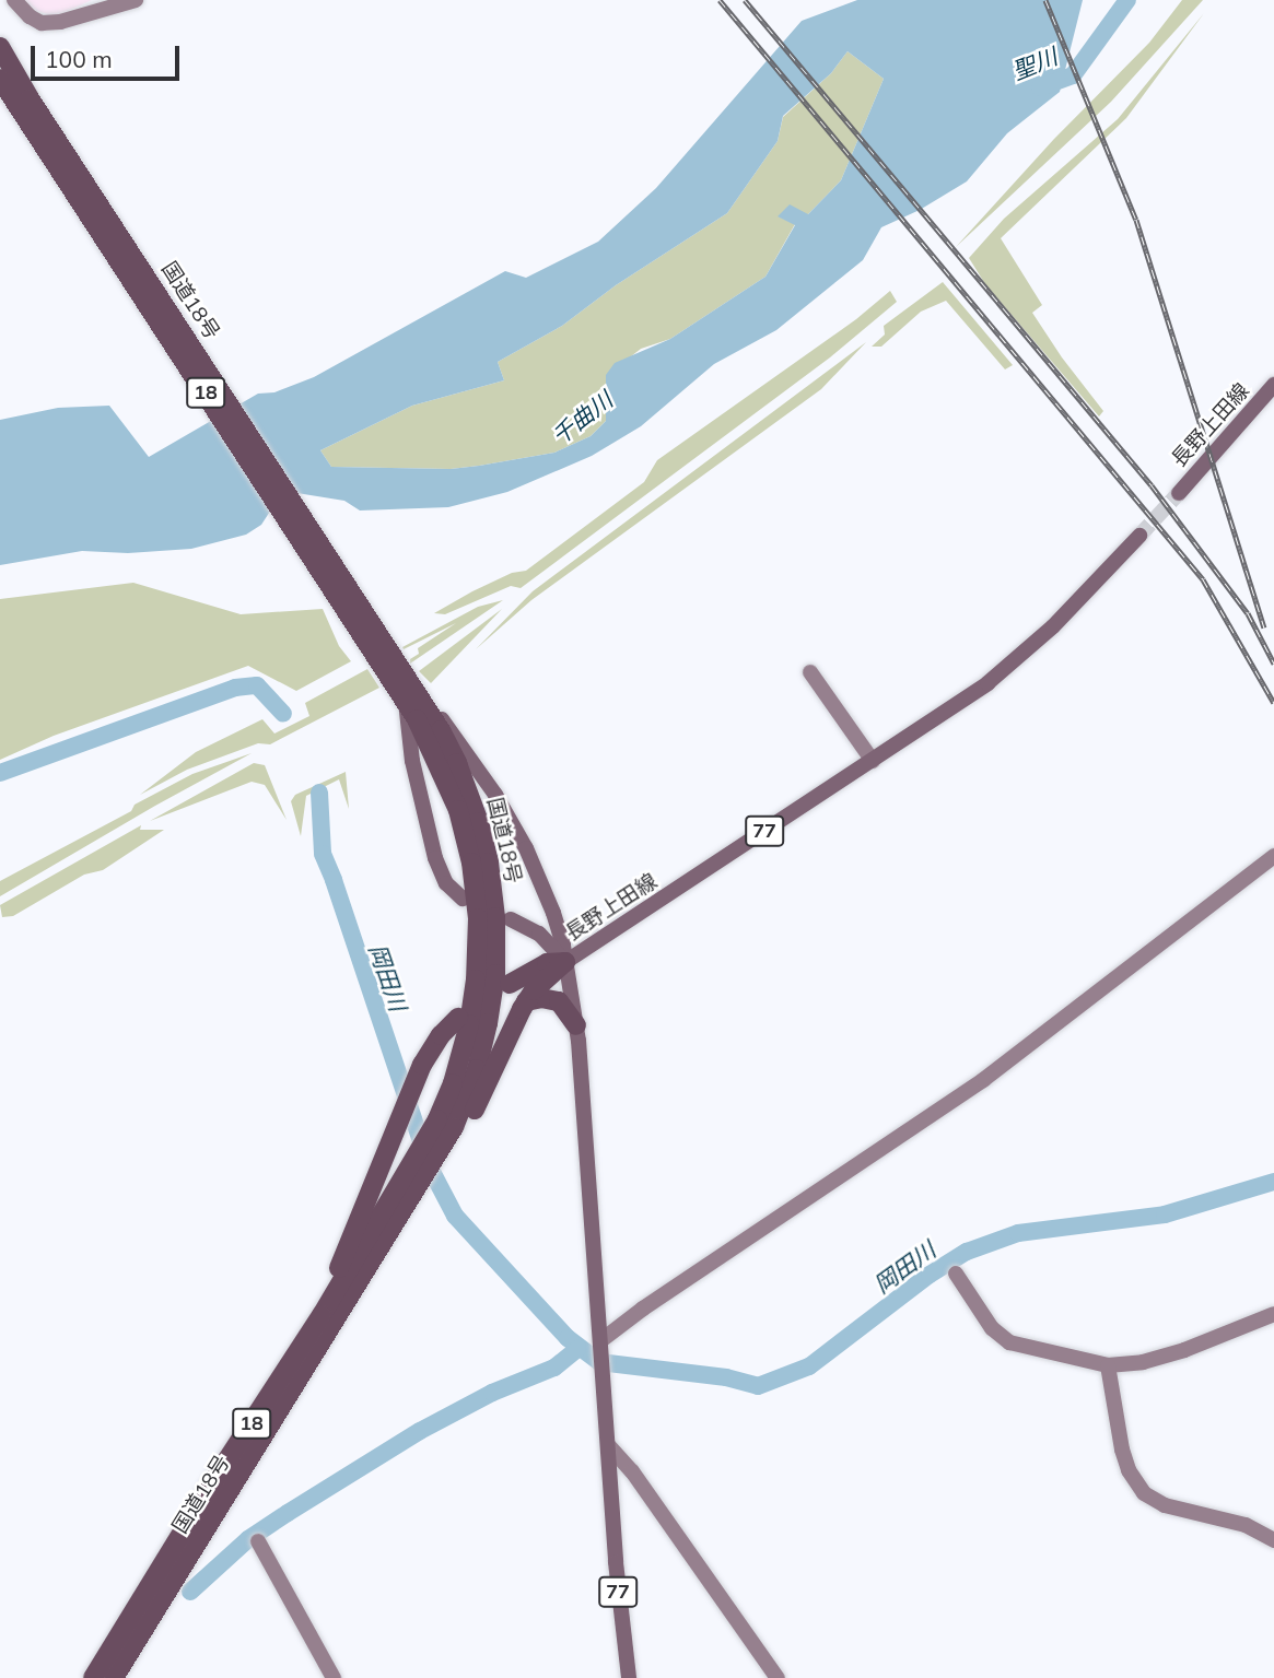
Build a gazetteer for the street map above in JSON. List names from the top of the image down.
{
  "streets": {
    "highway": ["国道18号", "18"],
    "main road": ["長野上田線", "77"]
  },
  "crossings": [
    ["国道18号", "77"],
    ["長野上田線", "77"]
  ],
  "water": ["聖川", "千曲川", "岡田川"],
  "scale_bar": "100 m"
}
